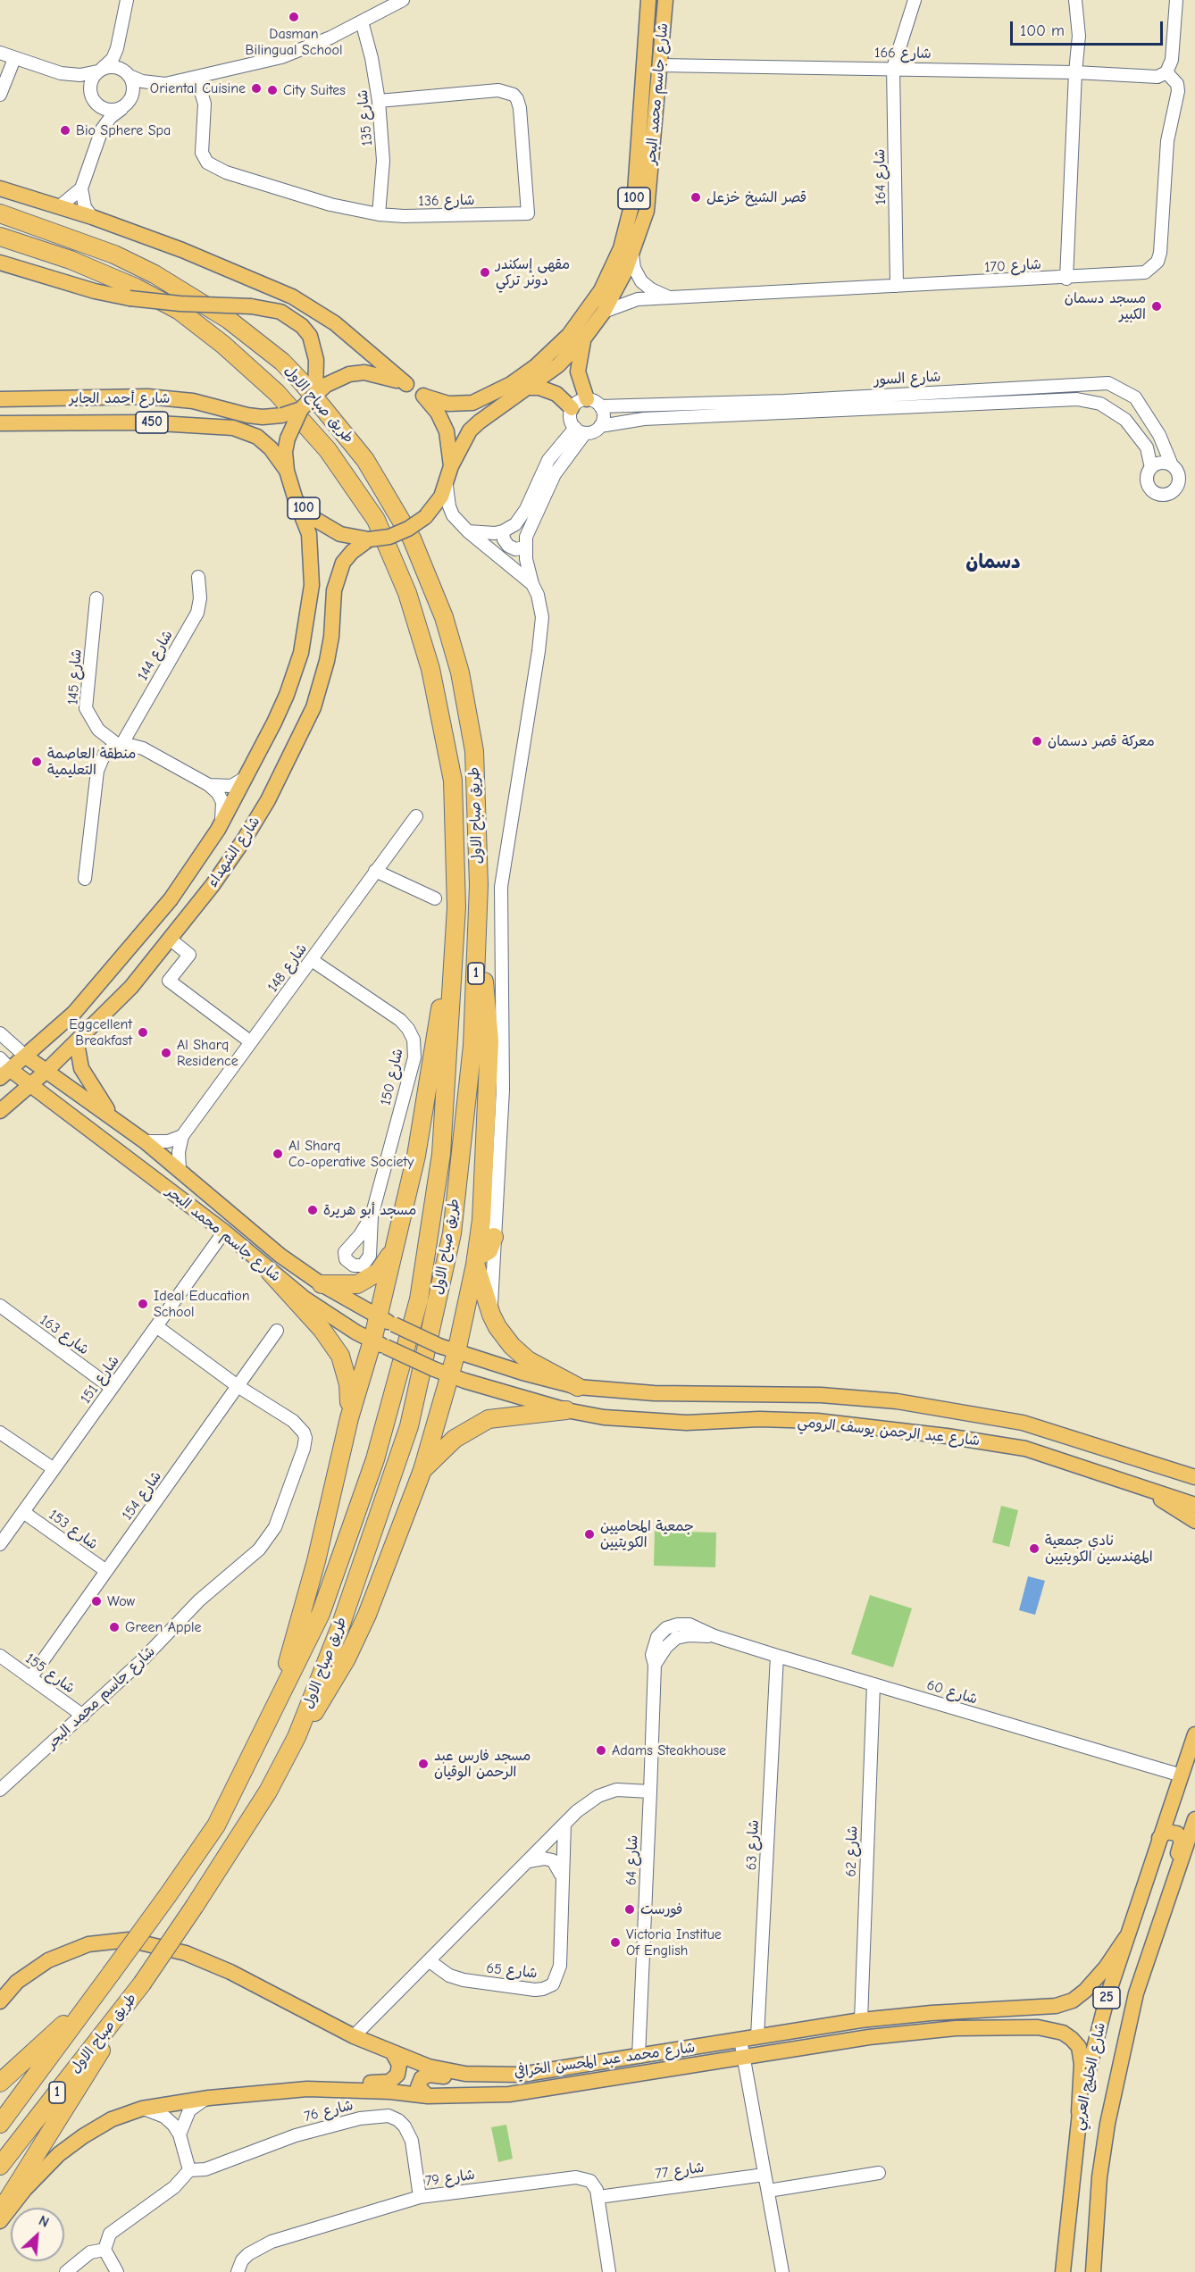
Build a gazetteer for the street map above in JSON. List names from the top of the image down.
{
  "streets": {
    "highway": ["طريق صباح الاول", "1"],
    "main road": [
      "شارع جاسم محمد البحر",
      "100",
      "شارع أحمد الجابر",
      "450",
      "شارع الشهداء",
      "شارع عبد الرحمن يوسف الرومي",
      "25",
      "شارع محمد عبد المحسن الخرافي",
      "شارع الخليج العربي"
    ],
    "street": [
      "شارع 166",
      "شارع 135",
      "شارع 164",
      "شارع 136",
      "شارع 170",
      "شارع السور",
      "شارع 144",
      "شارع 145",
      "شارع 148",
      "شارع 150",
      "شارع 163",
      "شارع 151",
      "شارع 154",
      "شارع 153",
      "شارع 155",
      "شارع 60",
      "شارع 63",
      "شارع 62",
      "شارع 64",
      "شارع 65",
      "شارع 76",
      "شارع 77",
      "شارع 79"
    ]
  },
  "crossings": [
    ["شارع 166", "شارع جاسم محمد البحر"],
    ["شارع 166", "شارع 164"],
    ["شارع 166", "شارع 170"],
    ["شارع جاسم محمد البحر", "100"],
    ["شارع جاسم محمد البحر", "شارع 170"],
    ["شارع جاسم محمد البحر", "شارع أحمد الجابر"],
    ["شارع جاسم محمد البحر", "طريق صباح الاول"],
    ["شارع جاسم محمد البحر", "شارع الشهداء"],
    ["شارع جاسم محمد البحر", "شارع 148"],
    ["شارع جاسم محمد البحر", "شارع 151"],
    ["شارع جاسم محمد البحر", "شارع عبد الرحمن يوسف الرومي"],
    ["شارع جاسم محمد البحر", "شارع 154"],
    ["شارع جاسم محمد البحر", "شارع 155"],
    ["شارع 135", "شارع 136"],
    ["شارع 164", "شارع 170"],
    ["100", "شارع أحمد الجابر"],
    ["100", "طريق صباح الاول"],
    ["100", "شارع الشهداء"],
    ["شارع أحمد الجابر", "طريق صباح الاول"],
    ["شارع أحمد الجابر", "شارع الشهداء"],
    ["طريق صباح الاول", "شارع الشهداء"],
    ["شارع 144", "شارع 145"],
    ["شارع 148", "شارع 150"],
    ["شارع 163", "شارع 151"],
    ["شارع 151", "شارع 153"],
    ["شارع 154", "شارع 153"],
    ["شارع 154", "شارع 155"],
    ["شارع 60", "شارع 63"],
    ["شارع 60", "شارع 62"],
    ["شارع 60", "شارع 64"],
    ["شارع 60", "شارع الخليج العربي"],
    ["شارع 63", "شارع محمد عبد المحسن الخرافي"],
    ["شارع 62", "شارع محمد عبد المحسن الخرافي"],
    ["شارع 64", "شارع محمد عبد المحسن الخرافي"],
    ["شارع محمد عبد المحسن الخرافي", "شارع الخليج العربي"],
    ["شارع 76", "شارع 79"],
    ["شارع 77", "شارع 79"]
  ],
  "districts": ["دسمان"],
  "places": [
    "Dasman Bilingual School",
    "Oriental Cuisine",
    "City Suites",
    "Bio Sphere Spa",
    "قصر الشيخ خزعل",
    "مقهى إسكندر دونر تركي",
    "مسجد دسمان الكبير",
    "معركة قصر دسمان",
    "منطقة العاصمة التعليمية",
    "Eggcellent Breakfast",
    "Al Sharq Residence",
    "Al Sharq Co-operative Society",
    "مسجد أبو هريرة",
    "Ideal Education School",
    "جمعية المحاميين الكويتيين",
    "نادي جمعية المهندسين الكويتيين",
    "Wow",
    "Green Apple",
    "Adams Steakhouse",
    "مسجد فارس عبد الرحمن الوقيان",
    "فورست",
    "Victoria Institue Of English"
  ],
  "scale_bar": "100 m",
  "north": "top right"
}
